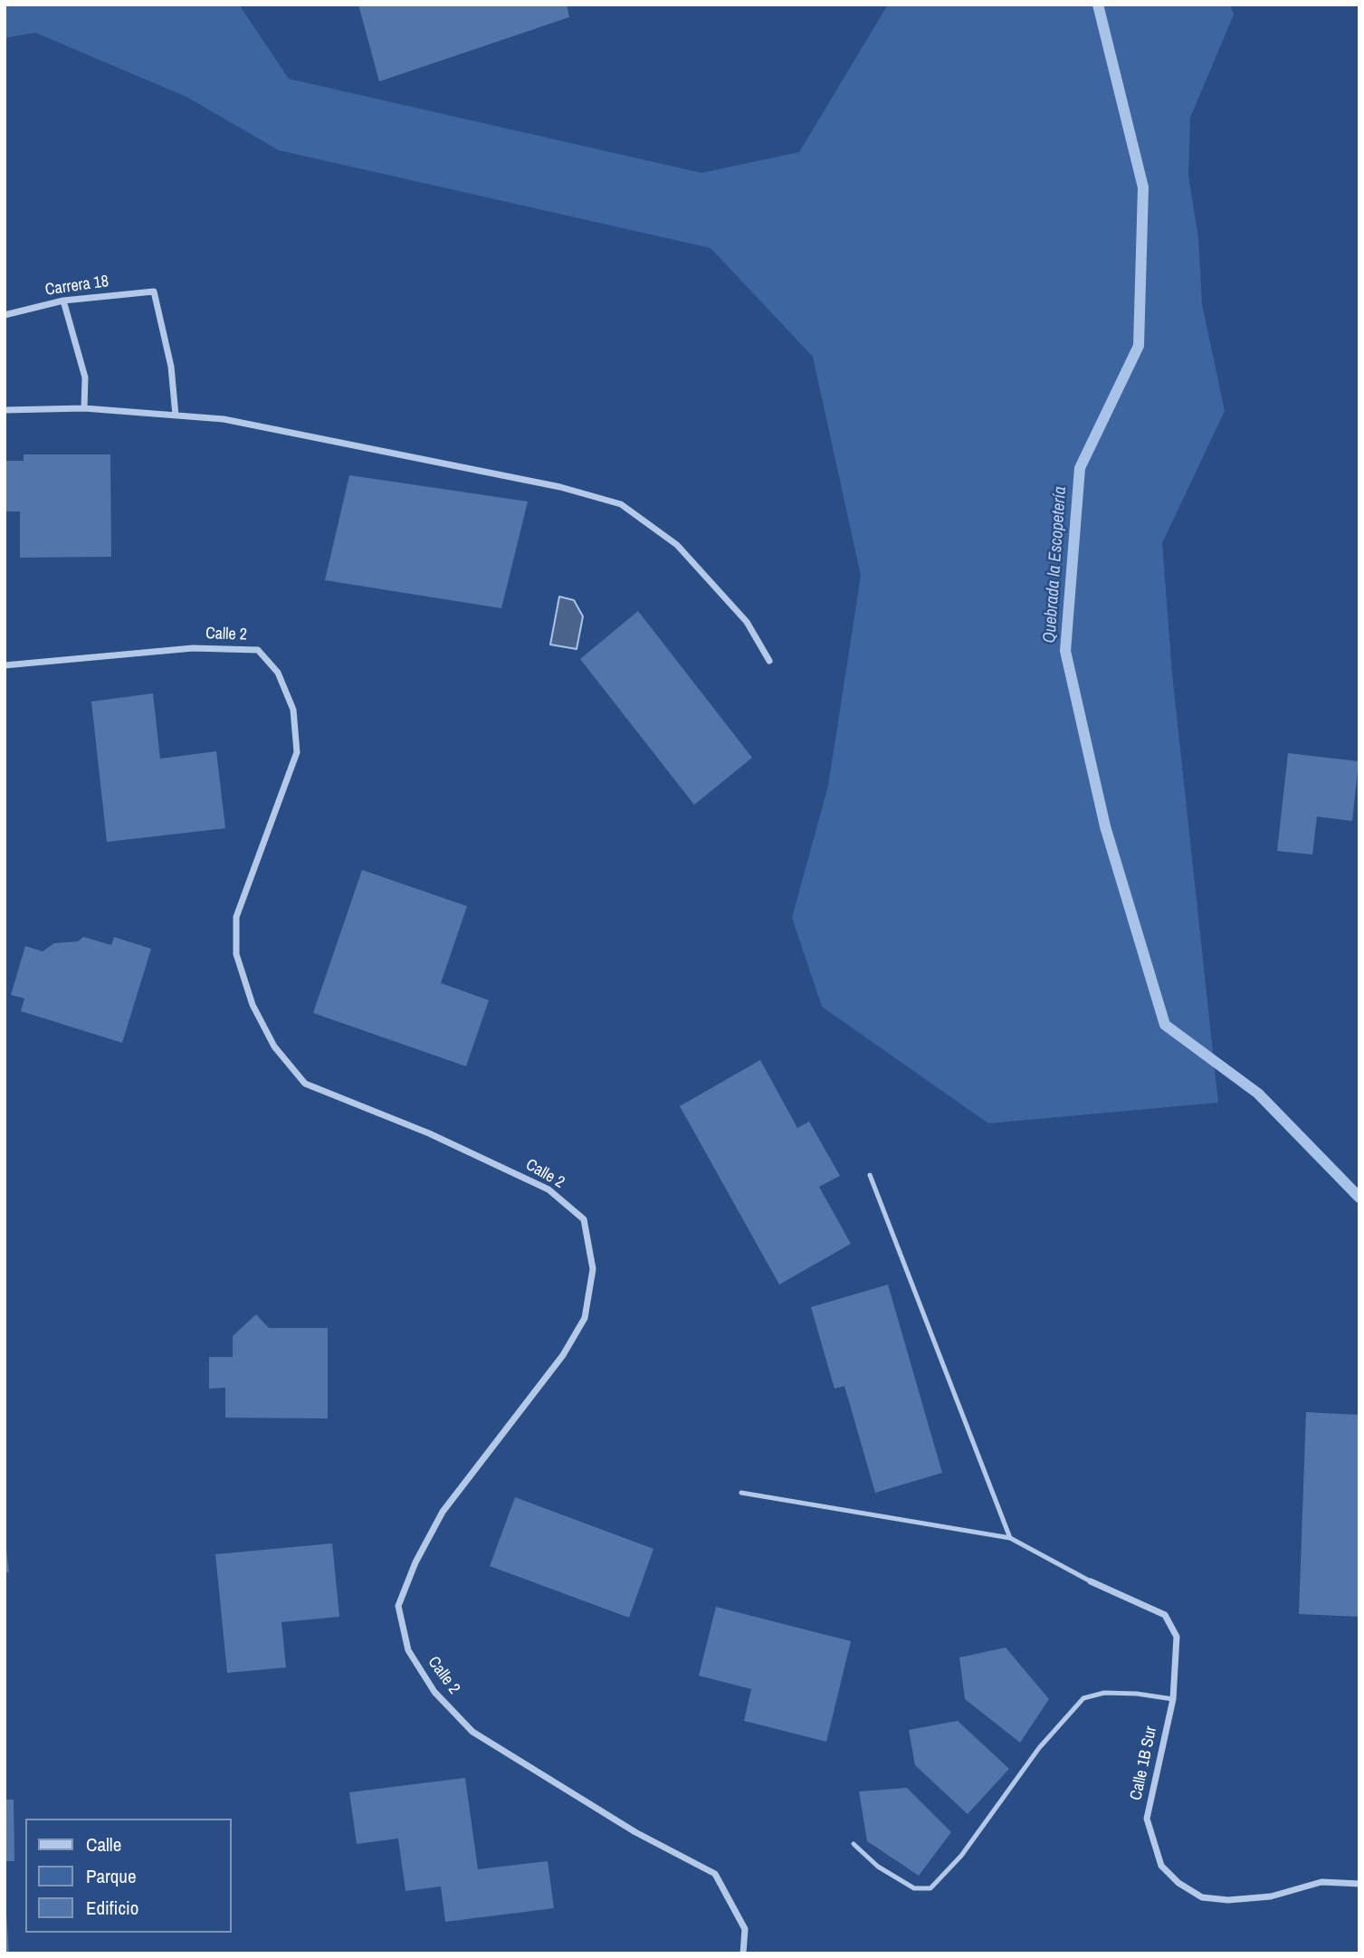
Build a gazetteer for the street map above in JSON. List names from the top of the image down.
{
  "streets": {
    "street": ["Carrera 18", "Calle 2", "Calle 1B Sur"]
  },
  "water": ["Quebrada la Escopetería"],
  "legend": ["Calle", "Parque", "Edificio"]
}
